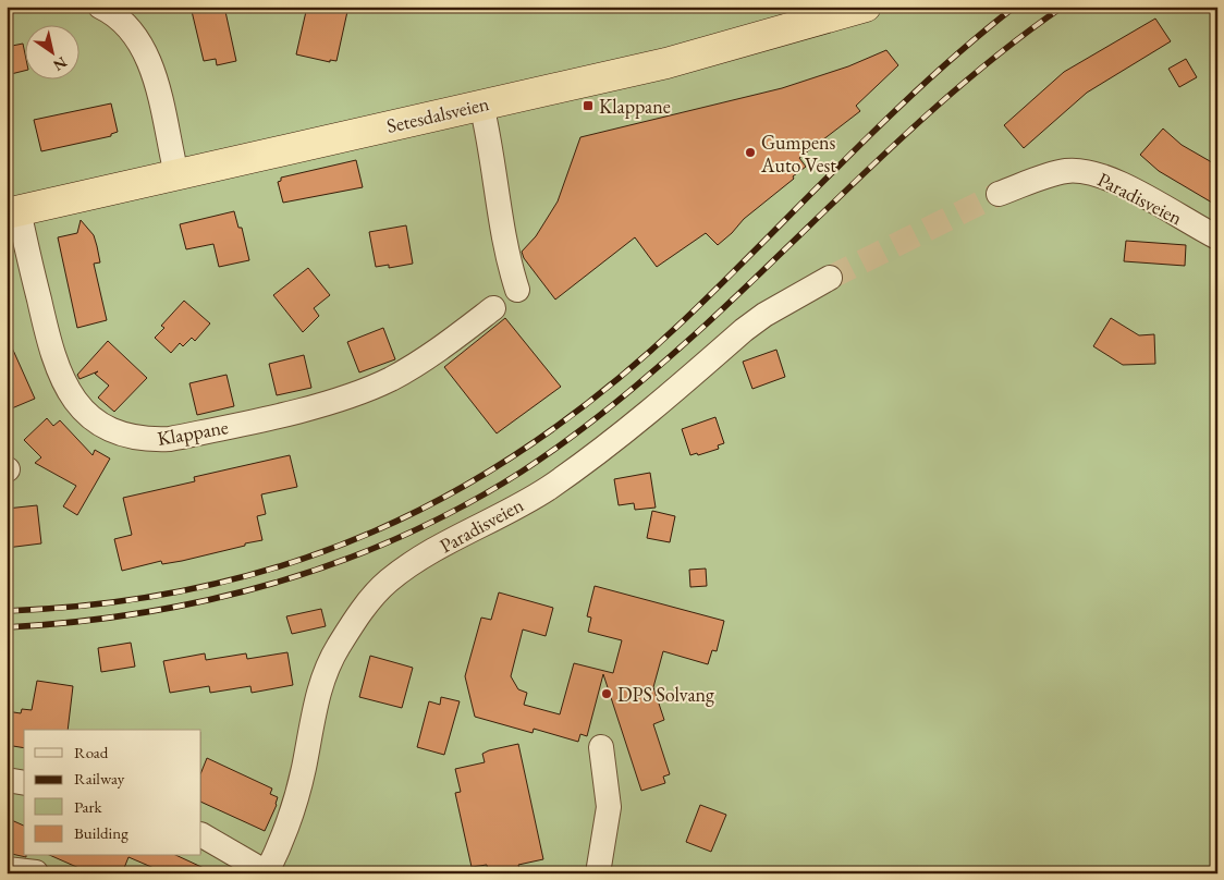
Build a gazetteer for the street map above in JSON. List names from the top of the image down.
{
  "streets": {
    "highway": ["Setesdalsveien"],
    "street": ["Paradisveien", "Klappane"]
  },
  "crossings": [
    ["Setesdalsveien", "Klappane"]
  ],
  "places": {
    "transit": ["Klappane"],
    "other": ["Gumpens Auto Vest", "DPS Solvang"]
  },
  "legend": [
    "Road",
    "Railway",
    "Park",
    "Building"
  ],
  "north": "bottom right"
}
